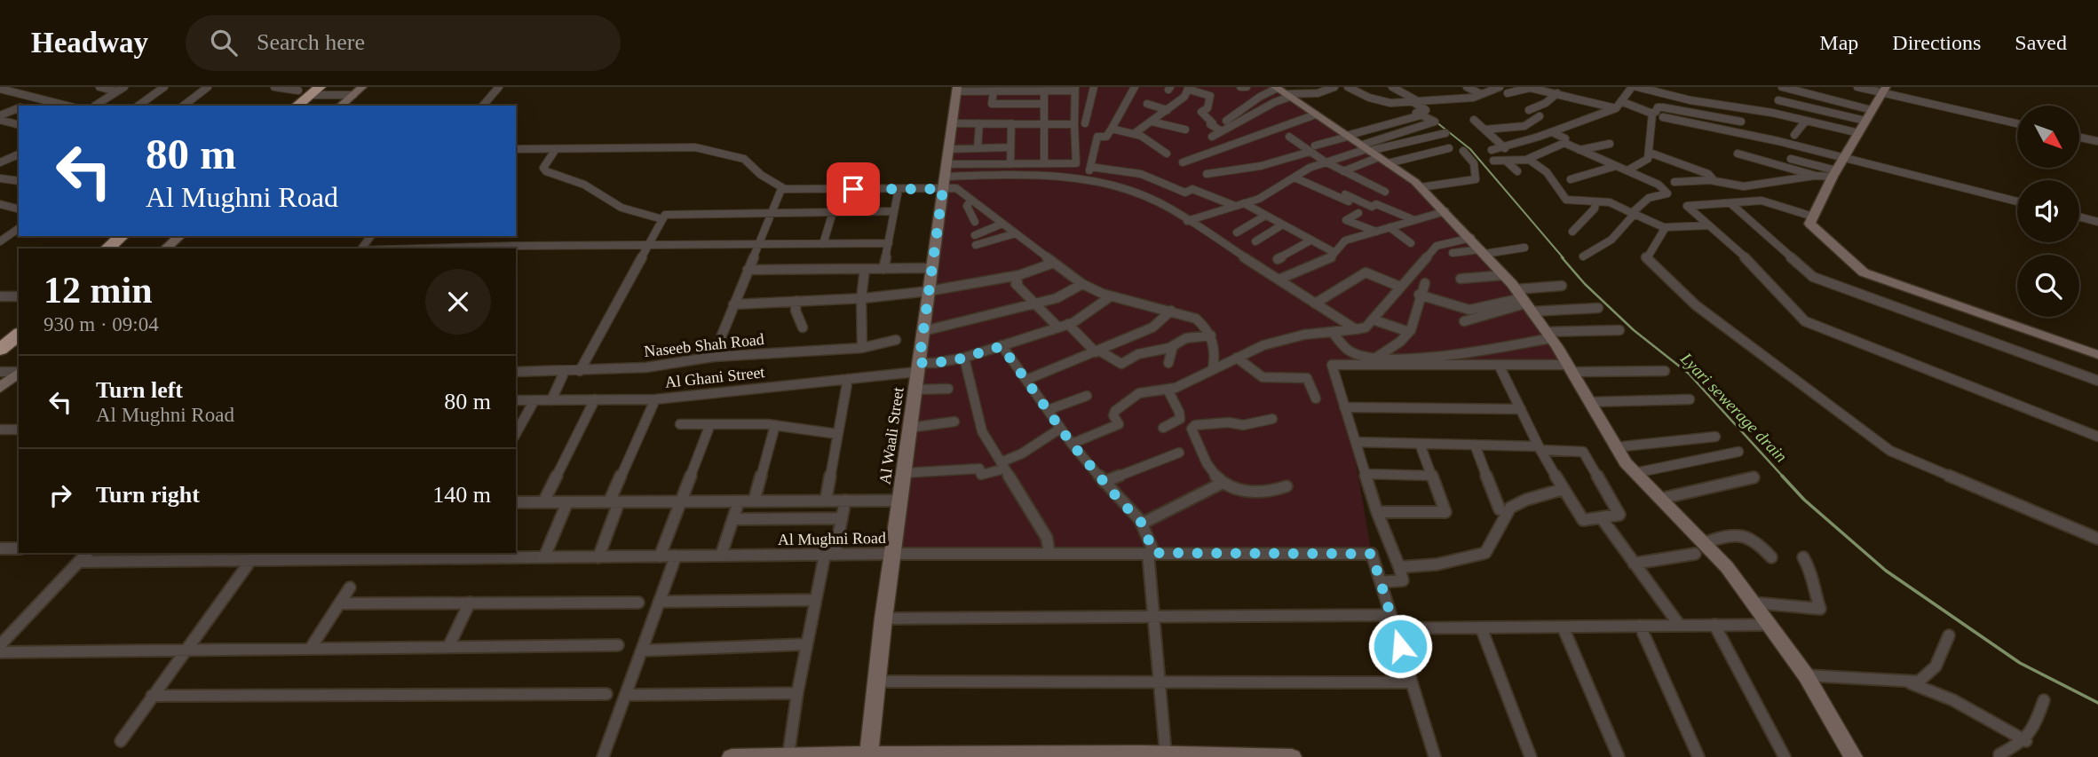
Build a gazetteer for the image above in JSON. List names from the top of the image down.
{
  "streets": {
    "street": [
      "Naseeb Shah Road",
      "Al Ghani Street",
      "Al Waali Street",
      "Al Mughni Road"
    ]
  },
  "crossings": [
    ["Al Ghani Street", "Al Waali Street"],
    ["Al Waali Street", "Al Mughni Road"]
  ],
  "water": ["Lyari sewerage drain"],
  "north": "bottom right",
  "page": {
    "header": "Headway",
    "search": "Search here",
    "nav": ["Map", "Directions", "Saved"],
    "turn": ["80 m", "Al Mughni Road"],
    "heading": ["12 min", "930 m · 09:04"],
    "list": [
      {
        "name": "Turn left",
        "note": "Al Mughni Road",
        "value": "80 m"
      },
      {
        "name": "Turn right",
        "value": "140 m"
      }
    ]
  }
}
